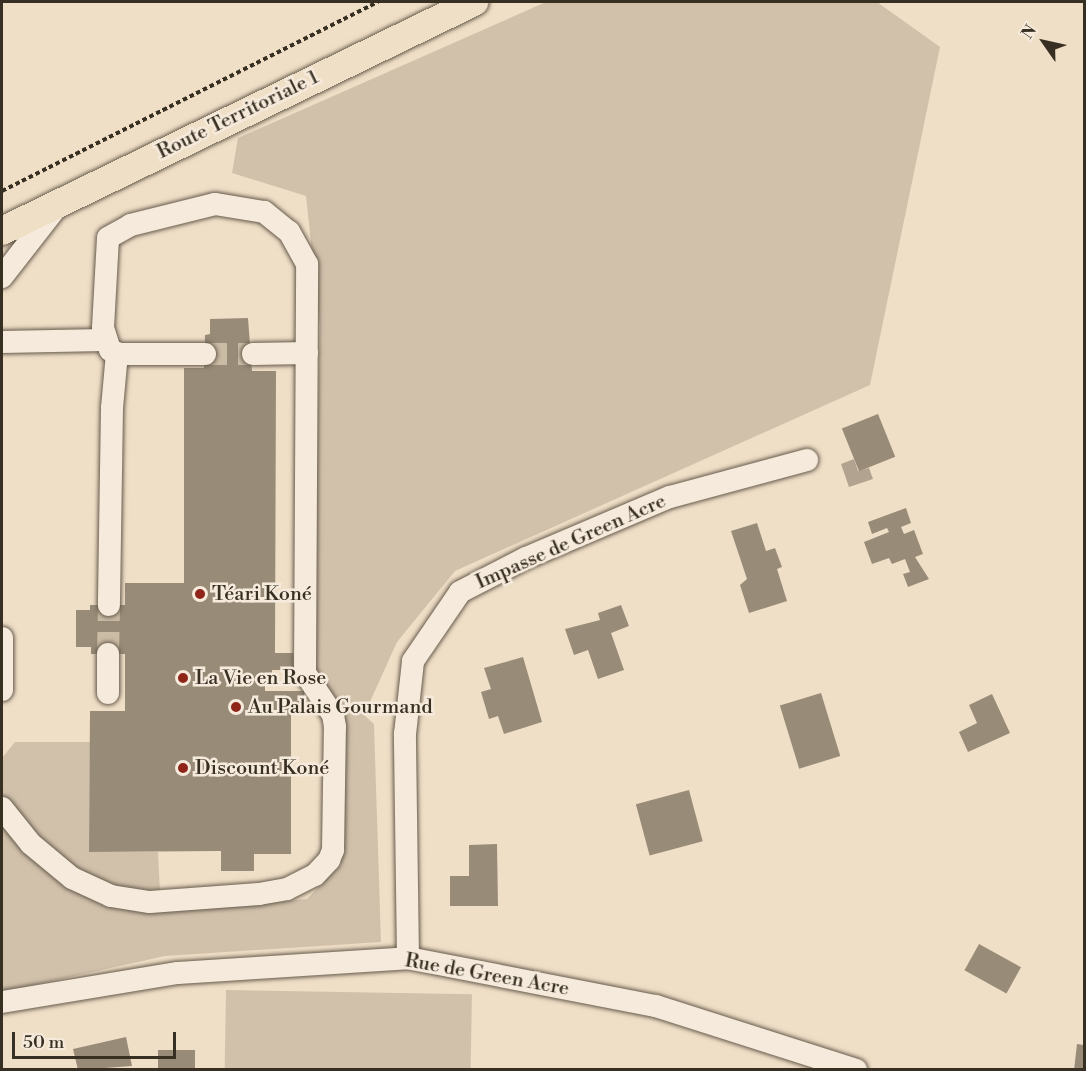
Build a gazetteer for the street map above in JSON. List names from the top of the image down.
{
  "streets": {
    "main road": ["Route Territoriale 1"],
    "street": ["Impasse de Green Acre", "Rue de Green Acre"]
  },
  "crossings": [
    ["Impasse de Green Acre", "Rue de Green Acre"]
  ],
  "places": [
    "Téari Koné",
    "La Vie en Rose",
    "Au Palais Gourmand",
    "Discount Koné"
  ],
  "scale_bar": "50 m",
  "north": "top left"
}
